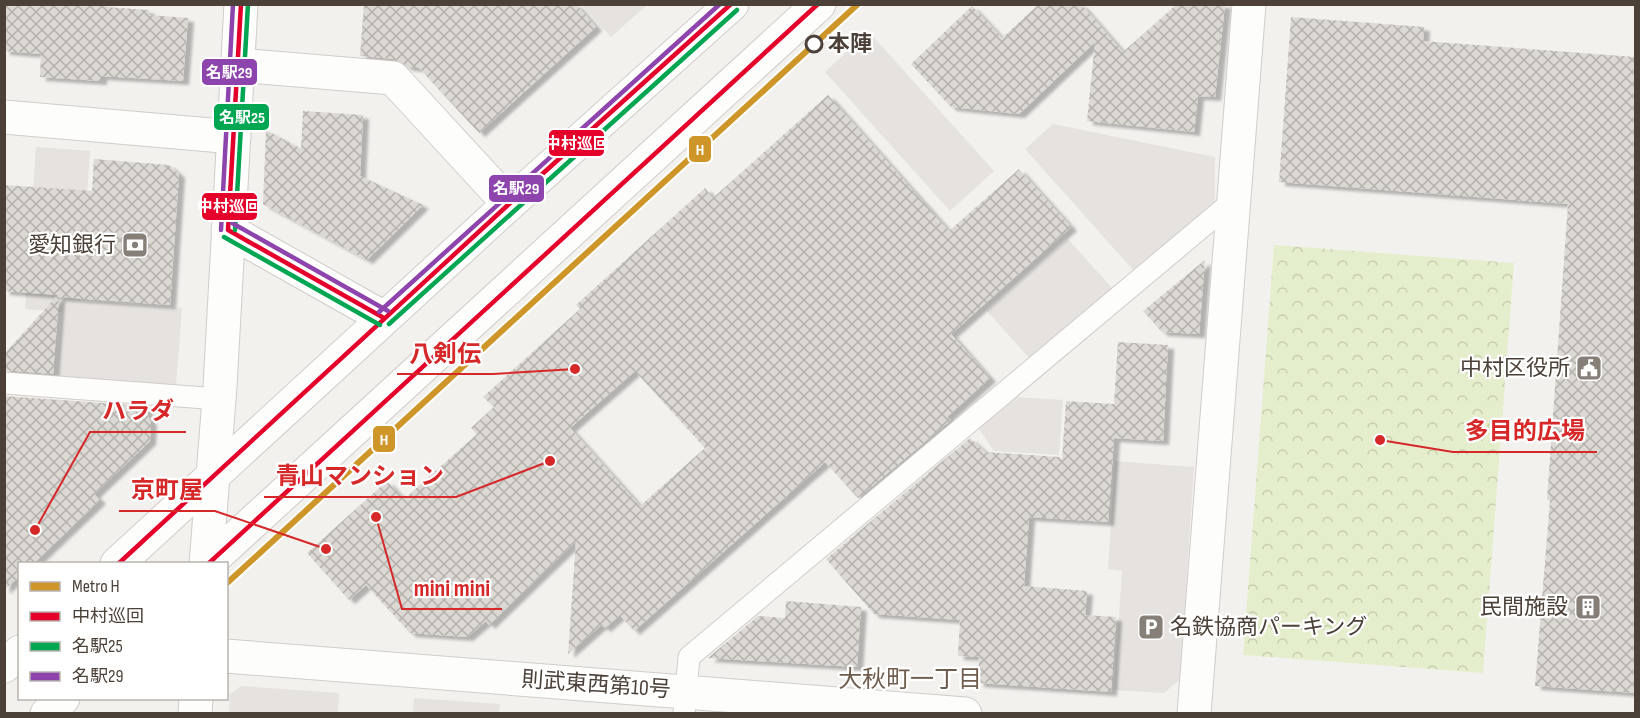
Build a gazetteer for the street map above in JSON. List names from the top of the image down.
{
  "streets": {
    "street": ["則武東西第10号"]
  },
  "districts": ["大秋町一丁目"],
  "places": {
    "other": [
      "本陣",
      "八剣伝",
      "多目的広場",
      "青山マンション",
      "mini mini",
      "ハラダ",
      "京町屋"
    ],
    "bank": ["愛知銀行"],
    "public building": ["中村区役所"],
    "building": ["民間施設"],
    "parking": ["名鉄協商パーキング"]
  },
  "lines": [
    "metro line H",
    "transit line 中村巡回",
    "transit line 名駅25",
    "transit line 名駅29"
  ],
  "legend": [
    "Metro H",
    "中村巡回",
    "名駅25",
    "名駅29"
  ]
}
